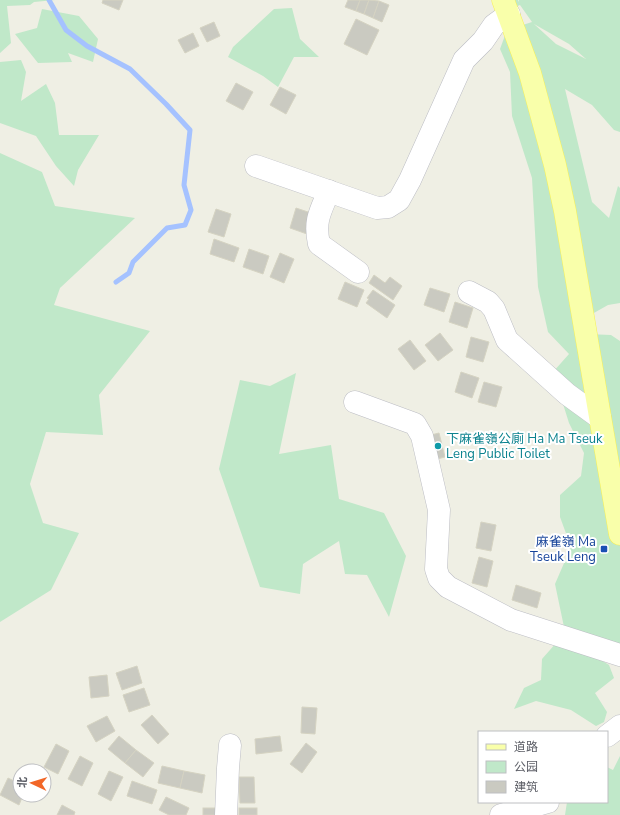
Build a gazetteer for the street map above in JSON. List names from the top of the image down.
{
  "places": {
    "other": ["下麻雀嶺公廁 Ha Ma Tseuk Leng Public Toilet"],
    "transit": ["麻雀嶺 Ma Tseuk Leng"]
  },
  "legend": ["道路", "公园", "建筑"],
  "north": "left"
}
